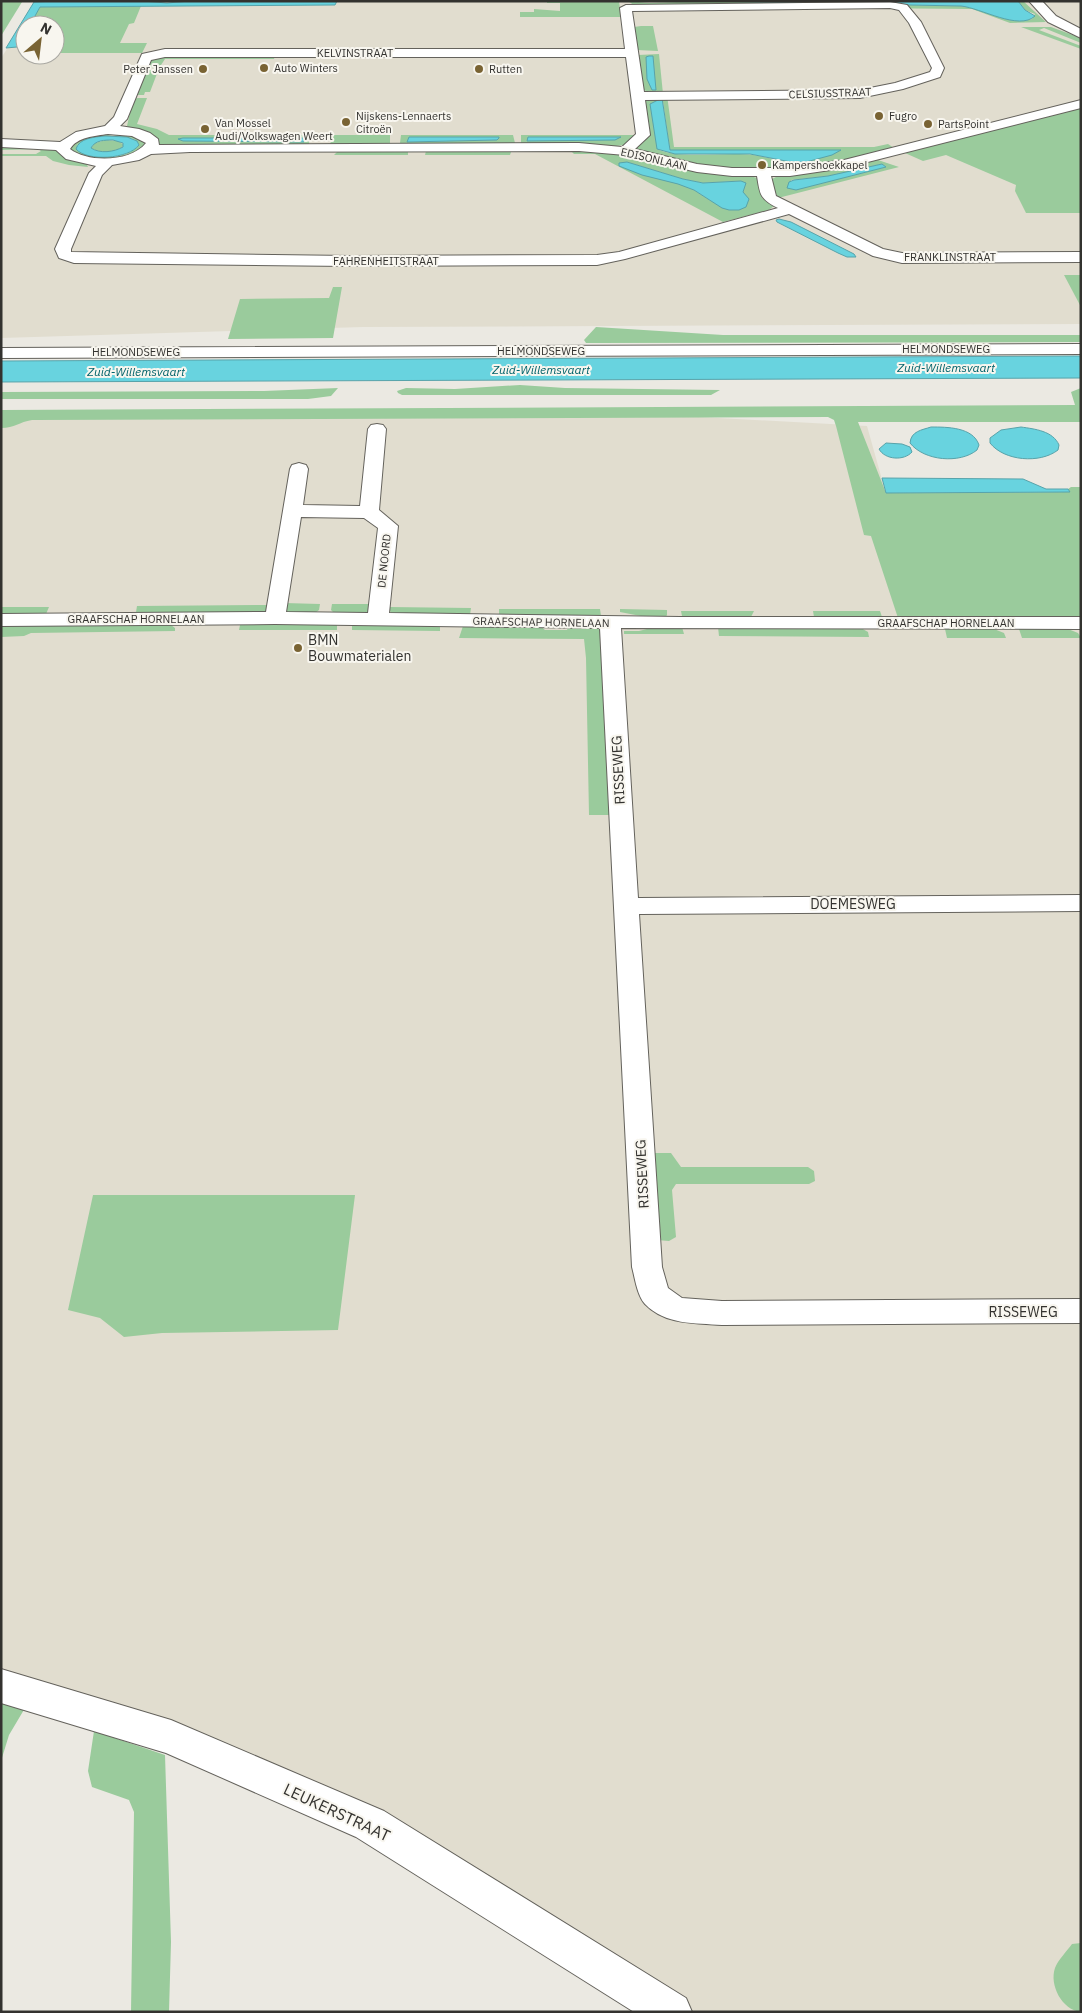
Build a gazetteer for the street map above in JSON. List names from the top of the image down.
{
  "streets": {
    "street": [
      "KELVINSTRAAT",
      "CELSIUSSTRAAT",
      "EDISONLAAN",
      "FRANKLINSTRAAT",
      "FAHRENHEITSTRAAT",
      "HELMONDSEWEG",
      "DE NOORD",
      "GRAAFSCHAP HORNELAAN",
      "RISSEWEG",
      "DOEMESWEG",
      "LEUKERSTRAAT"
    ]
  },
  "crossings": [
    ["KELVINSTRAAT", "CELSIUSSTRAAT"],
    ["CELSIUSSTRAAT", "EDISONLAAN"],
    ["EDISONLAAN", "FRANKLINSTRAAT"],
    ["EDISONLAAN", "FAHRENHEITSTRAAT"],
    ["FRANKLINSTRAAT", "FAHRENHEITSTRAAT"],
    ["DE NOORD", "GRAAFSCHAP HORNELAAN"],
    ["GRAAFSCHAP HORNELAAN", "RISSEWEG"],
    ["RISSEWEG", "DOEMESWEG"]
  ],
  "water": ["Zuid-Willemsvaart"],
  "places": [
    "Auto Winters",
    "Peter Janssen",
    "Rutten",
    "Fugro",
    "Nijskens-Lennaerts Citroën",
    "PartsPoint",
    "Van Mossel Audi/Volkswagen Weert",
    "Kampershoekkapel",
    "BMN Bouwmaterialen"
  ],
  "north": "top right"
}
